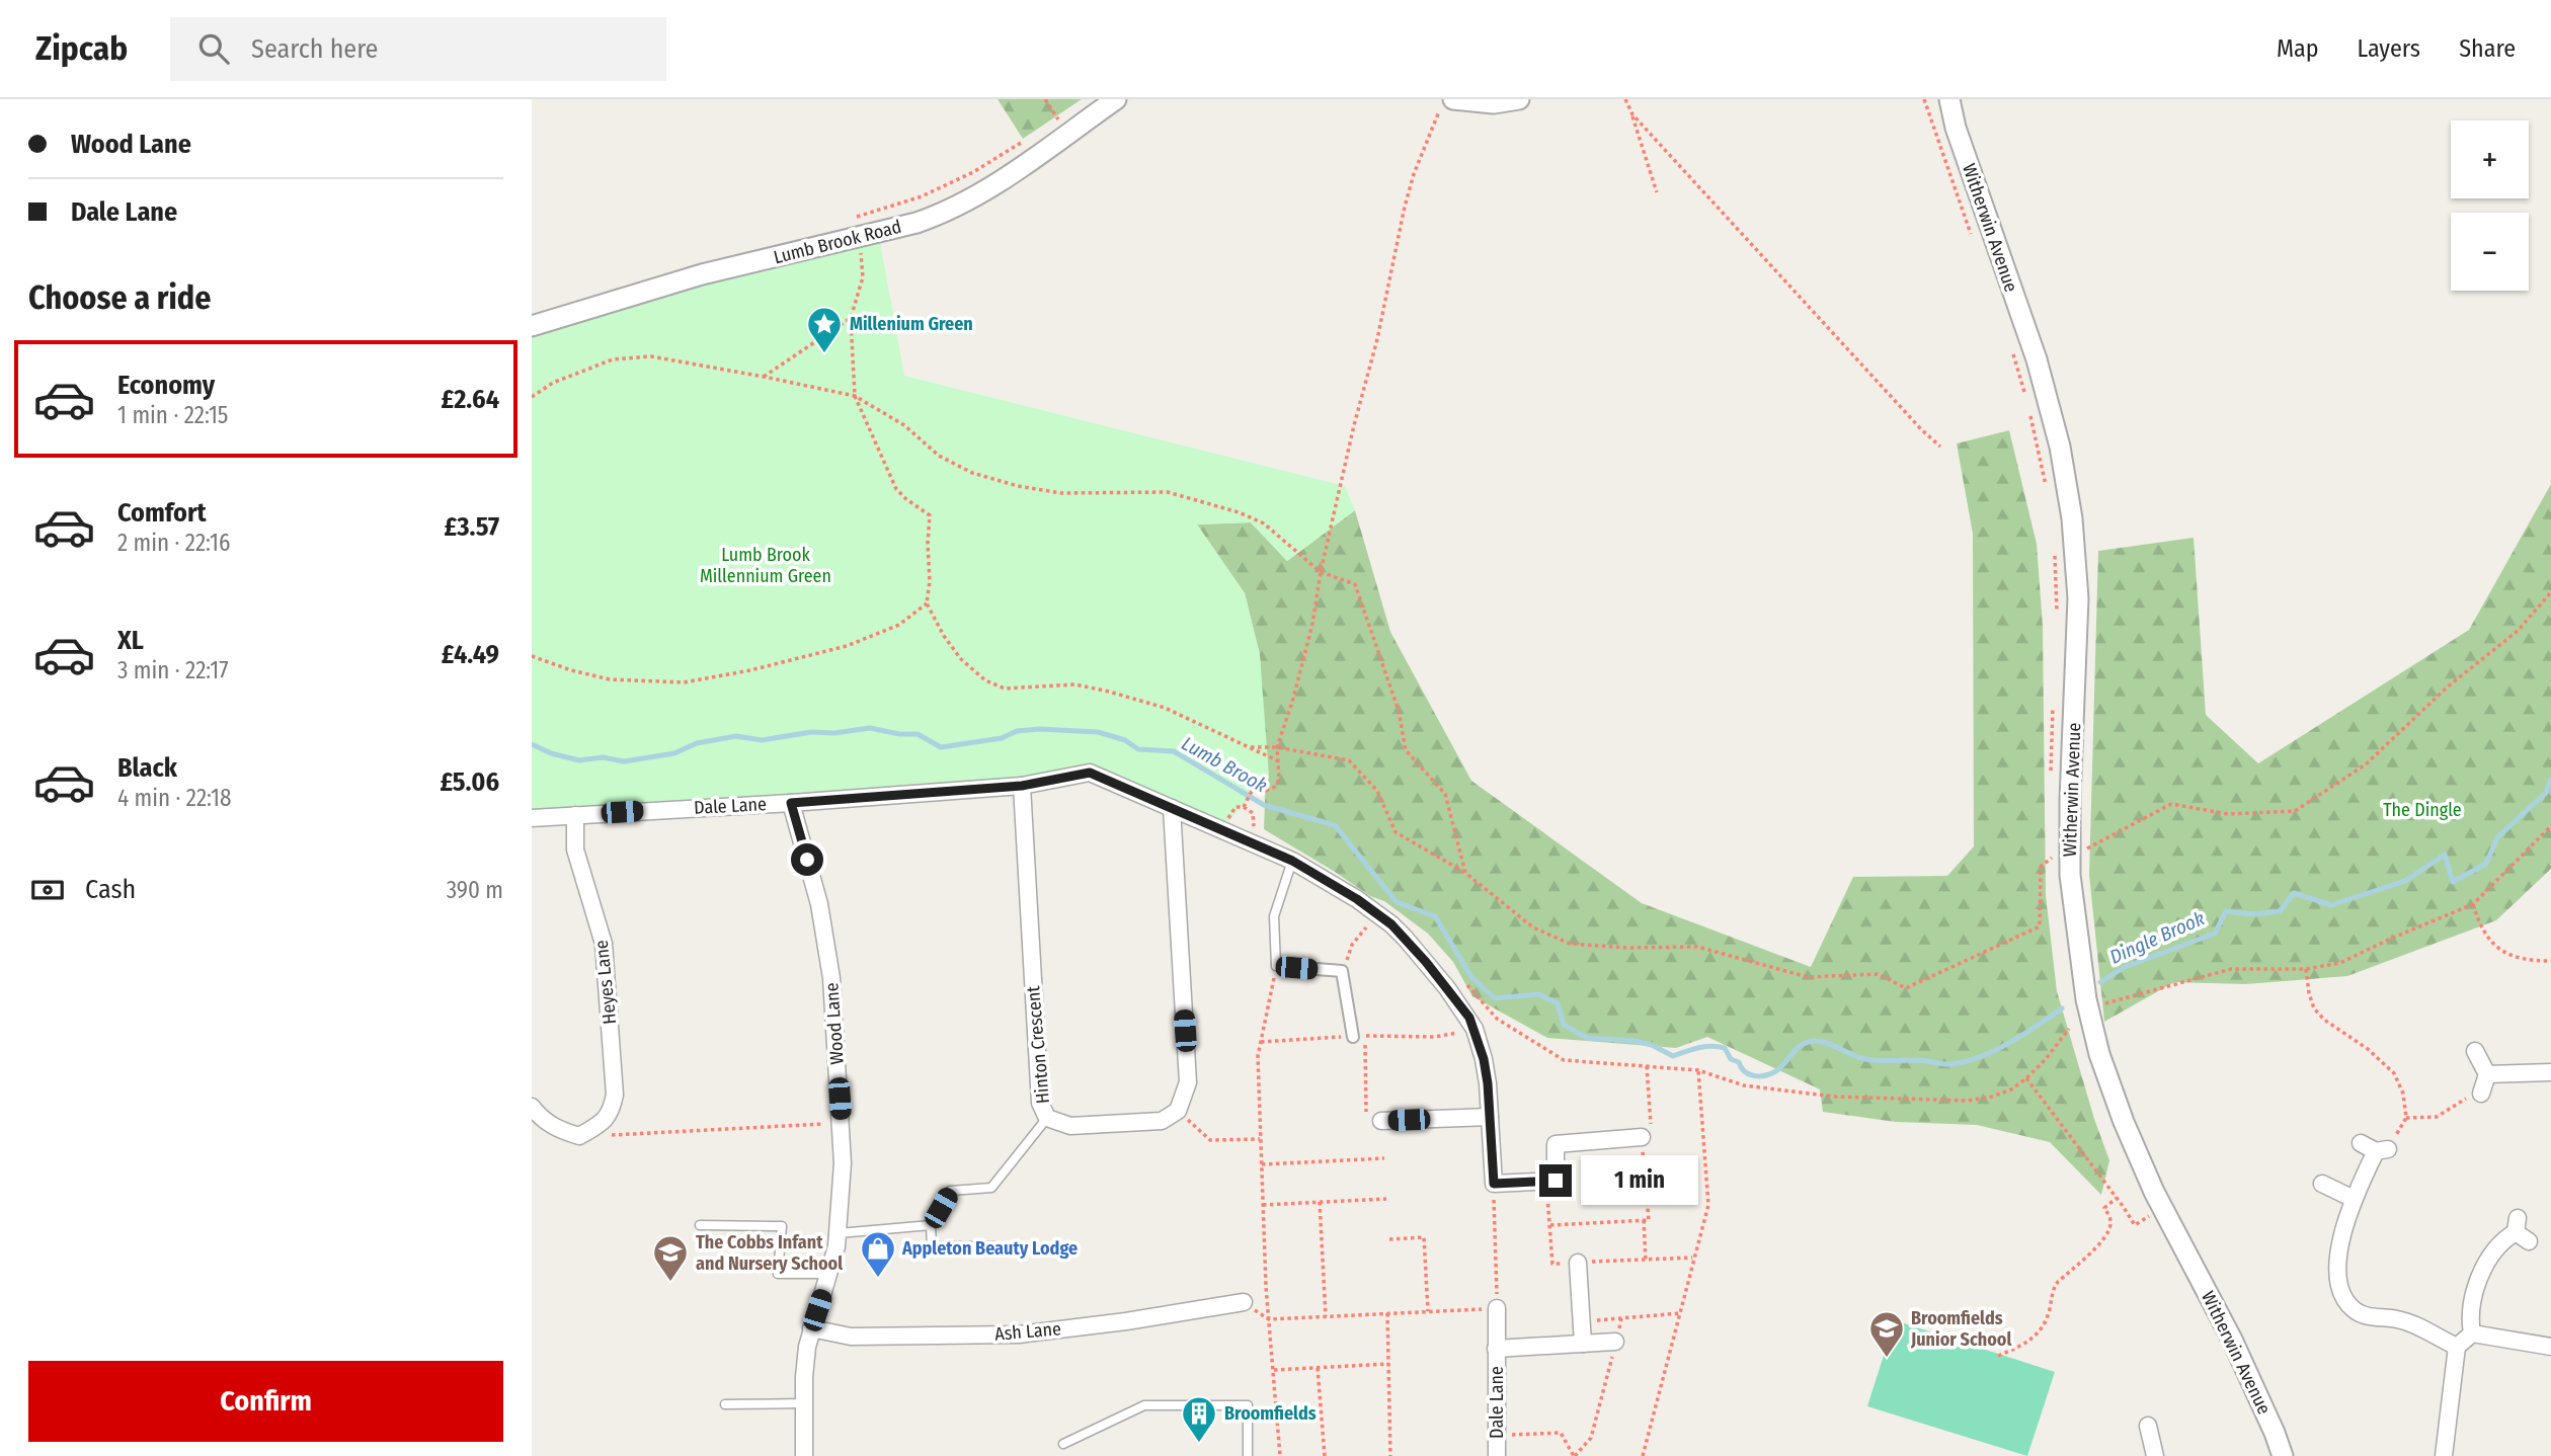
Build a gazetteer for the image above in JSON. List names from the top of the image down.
{
  "streets": {
    "street": [
      "Witherwin Avenue",
      "Lumb Brook Road",
      "Dale Lane",
      "Heyes Lane",
      "Wood Lane",
      "Hinton Crescent",
      "Ash Lane"
    ]
  },
  "crossings": [
    ["Dale Lane", "Heyes Lane"],
    ["Dale Lane", "Wood Lane"],
    ["Dale Lane", "Hinton Crescent"],
    ["Wood Lane", "Ash Lane"]
  ],
  "water": ["Lumb Brook", "Dingle Brook"],
  "parks": ["Lumb Brook Millennium Green", "The Dingle"],
  "places": {
    "place": ["Millenium Green"],
    "shop": ["Appleton Beauty Lodge"],
    "school or university": ["The Cobbs Infant and Nursery School", "Broomfields Junior School"],
    "building": ["Broomfields"]
  },
  "page": {
    "header": "Zipcab",
    "search": "Search here",
    "nav": ["Map", "Layers", "Share"],
    "banner": ["Wood Lane", "Dale Lane"],
    "map_buttons": ["+", "−"],
    "heading": "Choose a ride",
    "list": [
      {
        "name": "Economy",
        "note": "1 min · 22:15",
        "value": "£2.64"
      },
      {
        "name": "Comfort",
        "note": "2 min · 22:16",
        "value": "£3.57"
      },
      {
        "name": "XL",
        "note": "3 min · 22:17",
        "value": "£4.49"
      },
      {
        "name": "Black",
        "note": "4 min · 22:18",
        "value": "£5.06"
      }
    ],
    "pay": ["Cash", "390 m"],
    "bubble": "1 min",
    "buttons": "Confirm"
  }
}
